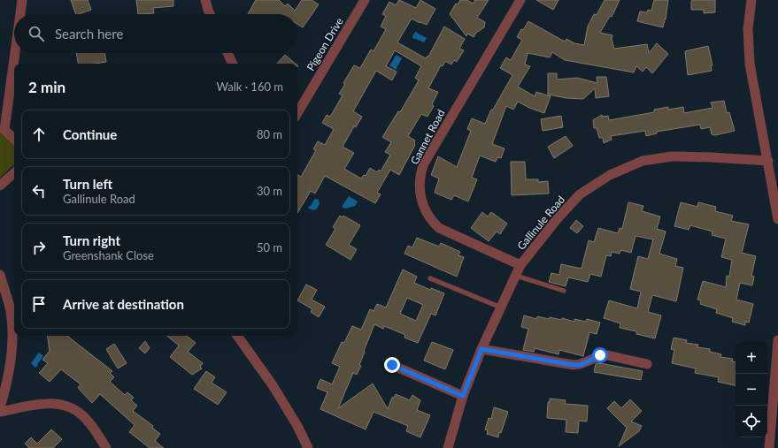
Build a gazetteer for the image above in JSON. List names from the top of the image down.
{
  "streets": {
    "street": ["Pigeon Drive", "Gannet Road", "Gallinule Road"]
  },
  "crossings": [
    ["Gannet Road", "Gallinule Road"]
  ],
  "page": {
    "search": "Search here",
    "heading": ["2 min", "Walk · 160 m"],
    "list": [
      ["Continue", "80 m"],
      ["Turn left", "Gallinule Road", "30 m"],
      ["Turn right", "Greenshank Close", "50 m"],
      "Arrive at destination"
    ],
    "map_buttons": ["+", "−"]
  }
}
